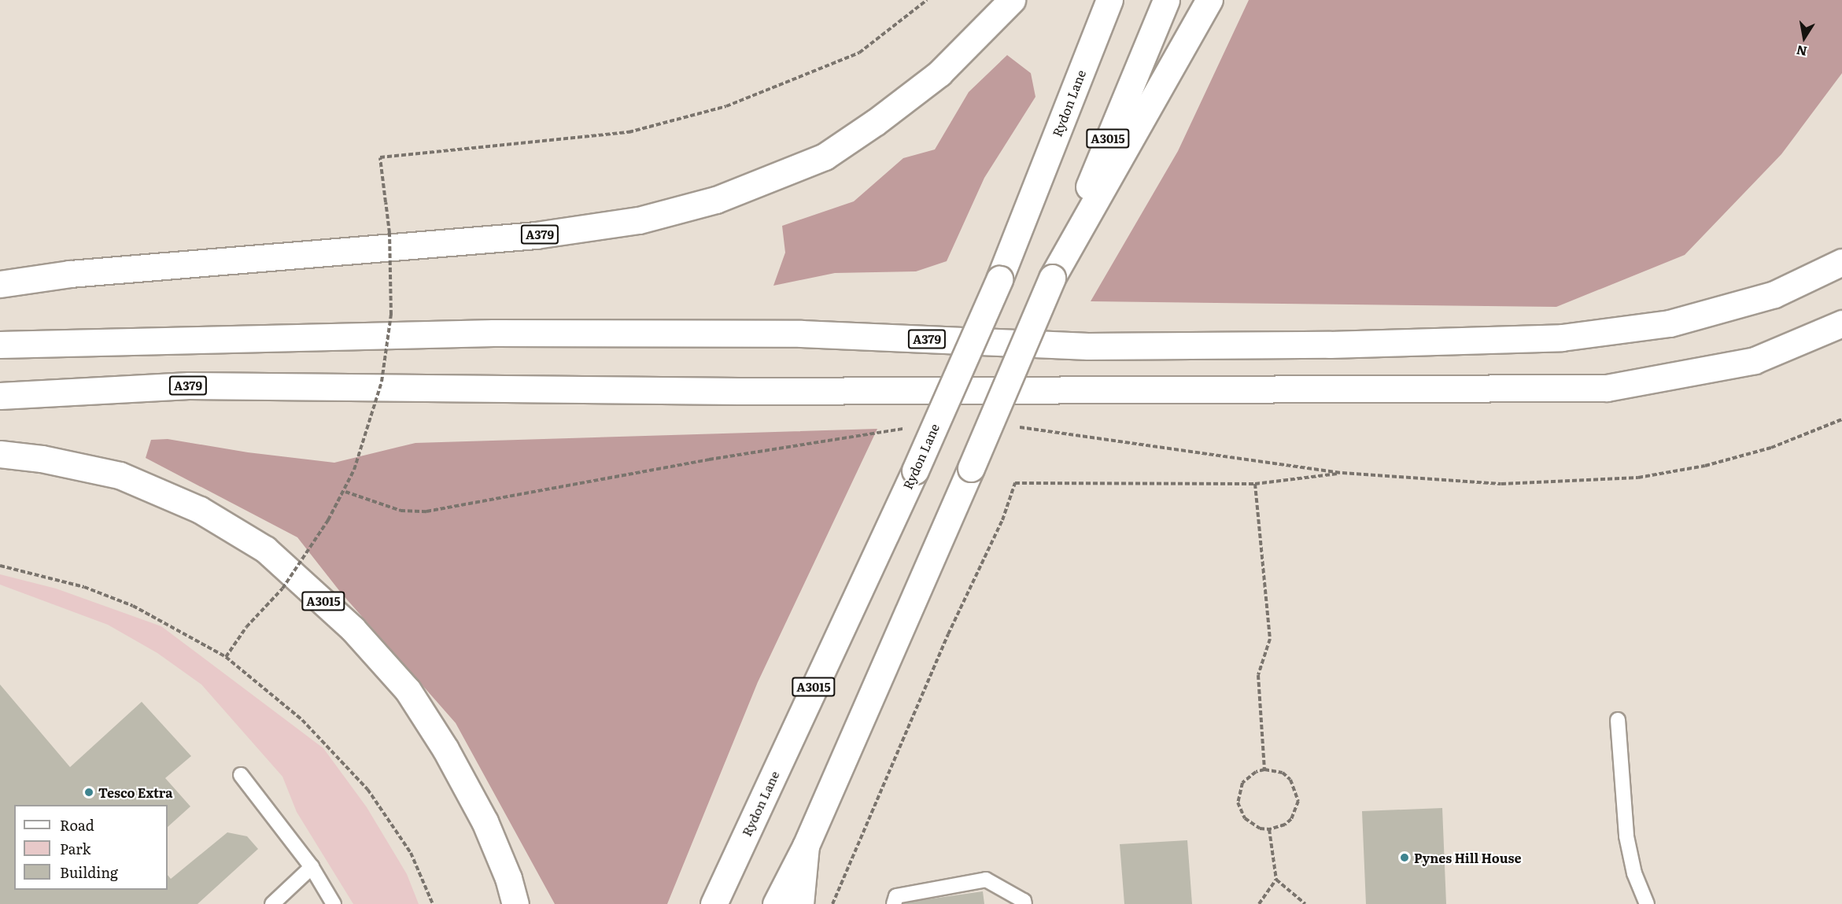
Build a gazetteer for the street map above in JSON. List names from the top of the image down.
{
  "streets": {
    "main road": ["Rydon Lane", "A3015", "A379"]
  },
  "places": ["Tesco Extra", "Pynes Hill House"],
  "legend": ["Road", "Park", "Building"],
  "north": "bottom"
}
